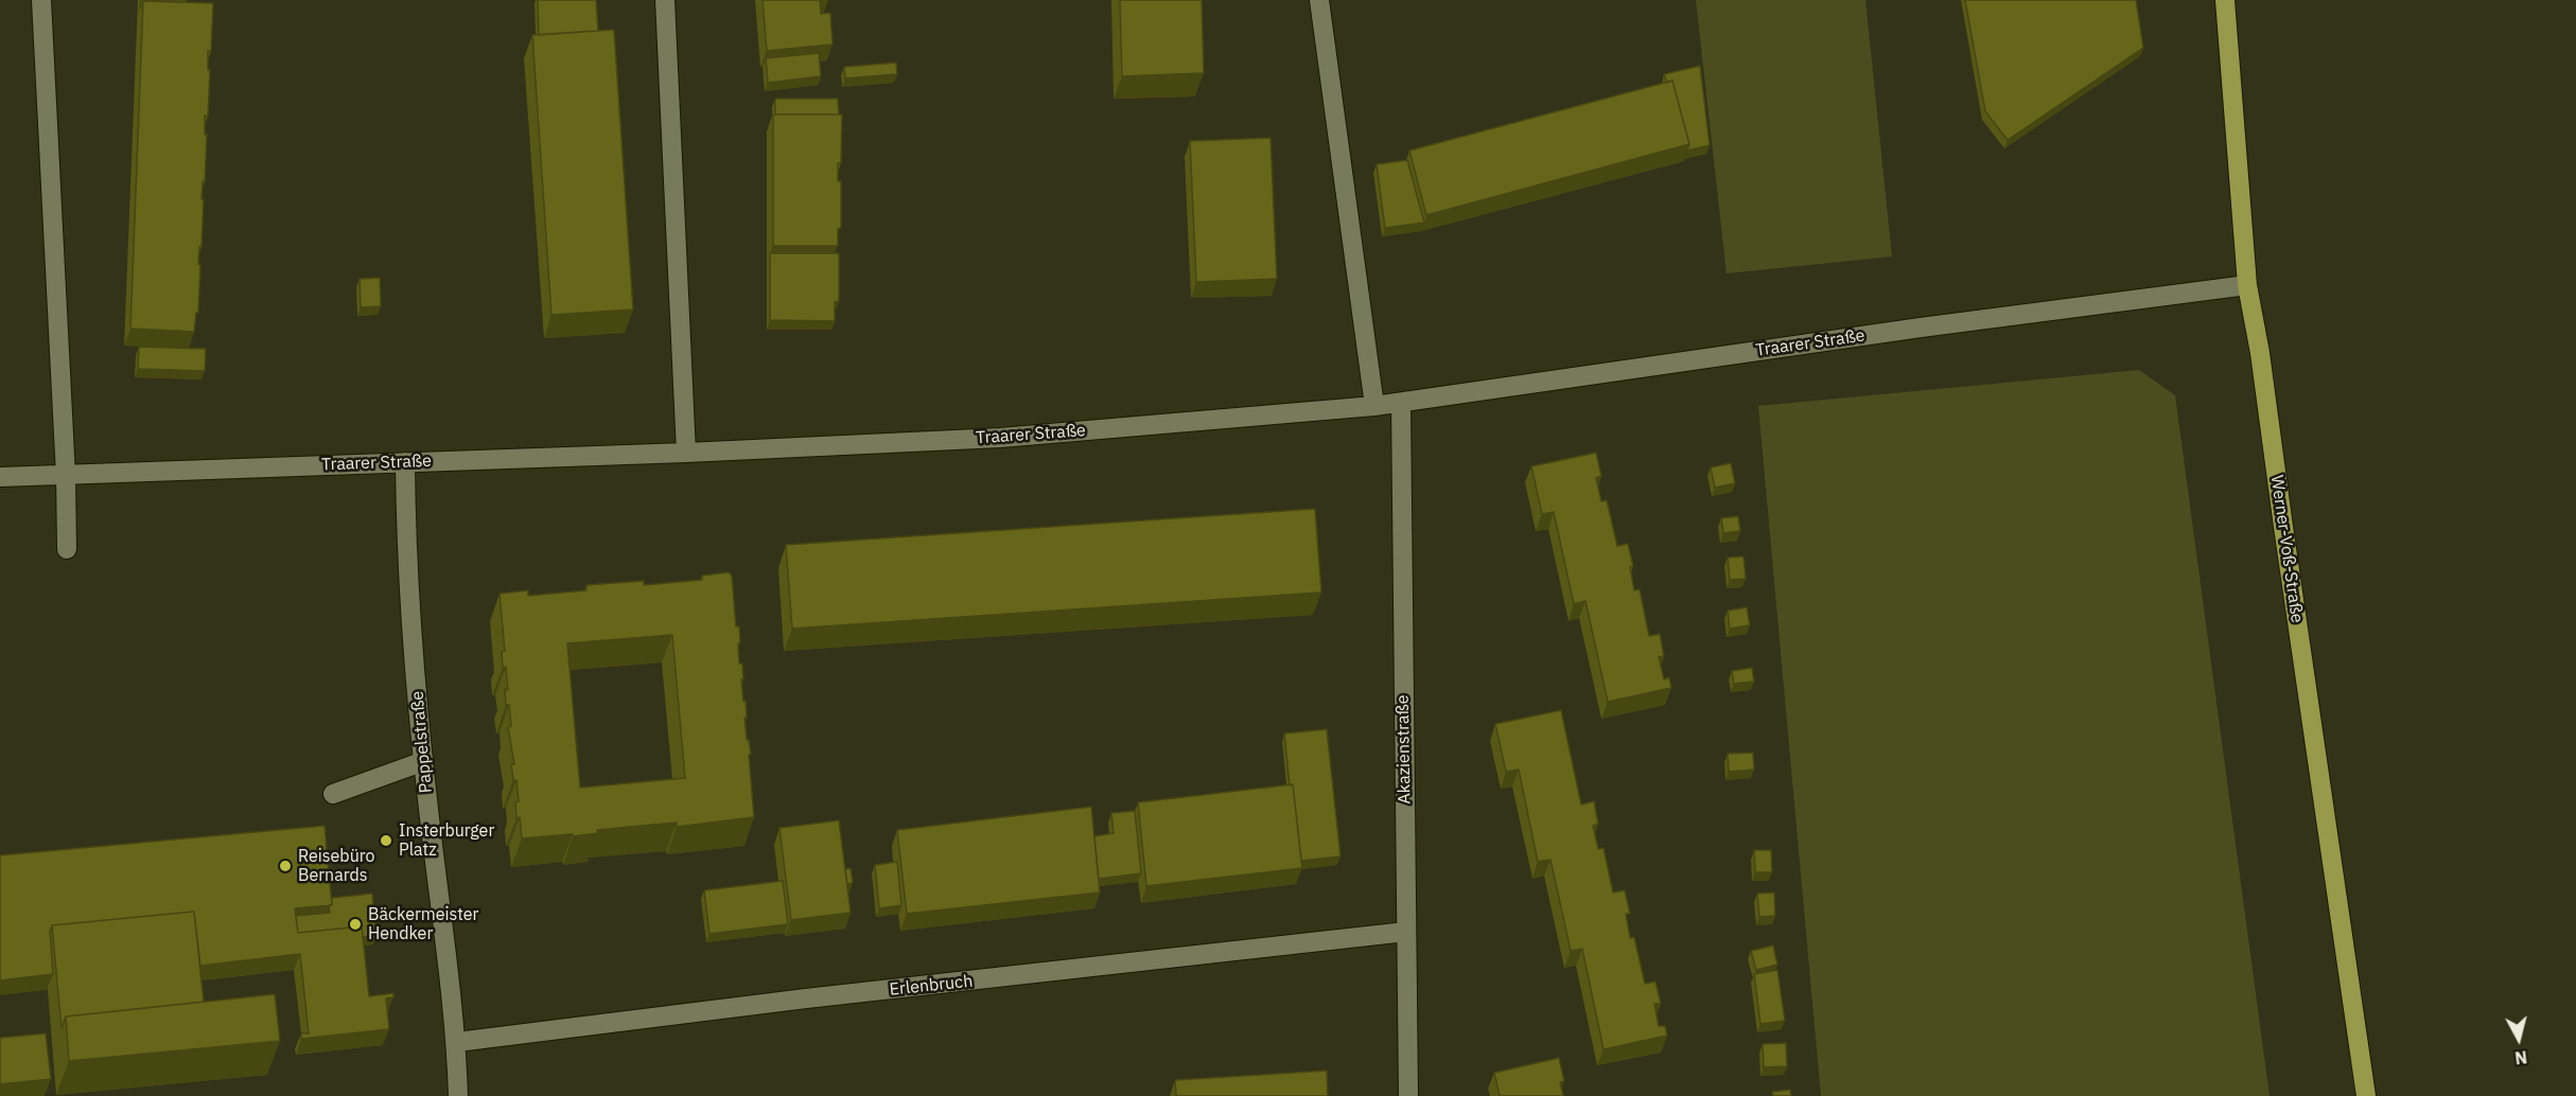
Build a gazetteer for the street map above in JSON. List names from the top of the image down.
{
  "streets": {
    "main road": ["Werner-Voß-Straße"],
    "street": [
      "Traarer Straße",
      "Pappelstraße",
      "Akazienstraße",
      "Erlenbruch"
    ]
  },
  "crossings": [
    ["Traarer Straße", "Werner-Voß-Straße"],
    ["Traarer Straße", "Pappelstraße"],
    ["Traarer Straße", "Akazienstraße"],
    ["Pappelstraße", "Erlenbruch"],
    ["Akazienstraße", "Erlenbruch"]
  ],
  "places": ["Insterburger Platz", "Reisebüro Bernards", "Bäckermeister Hendker"],
  "north": "bottom"
}
